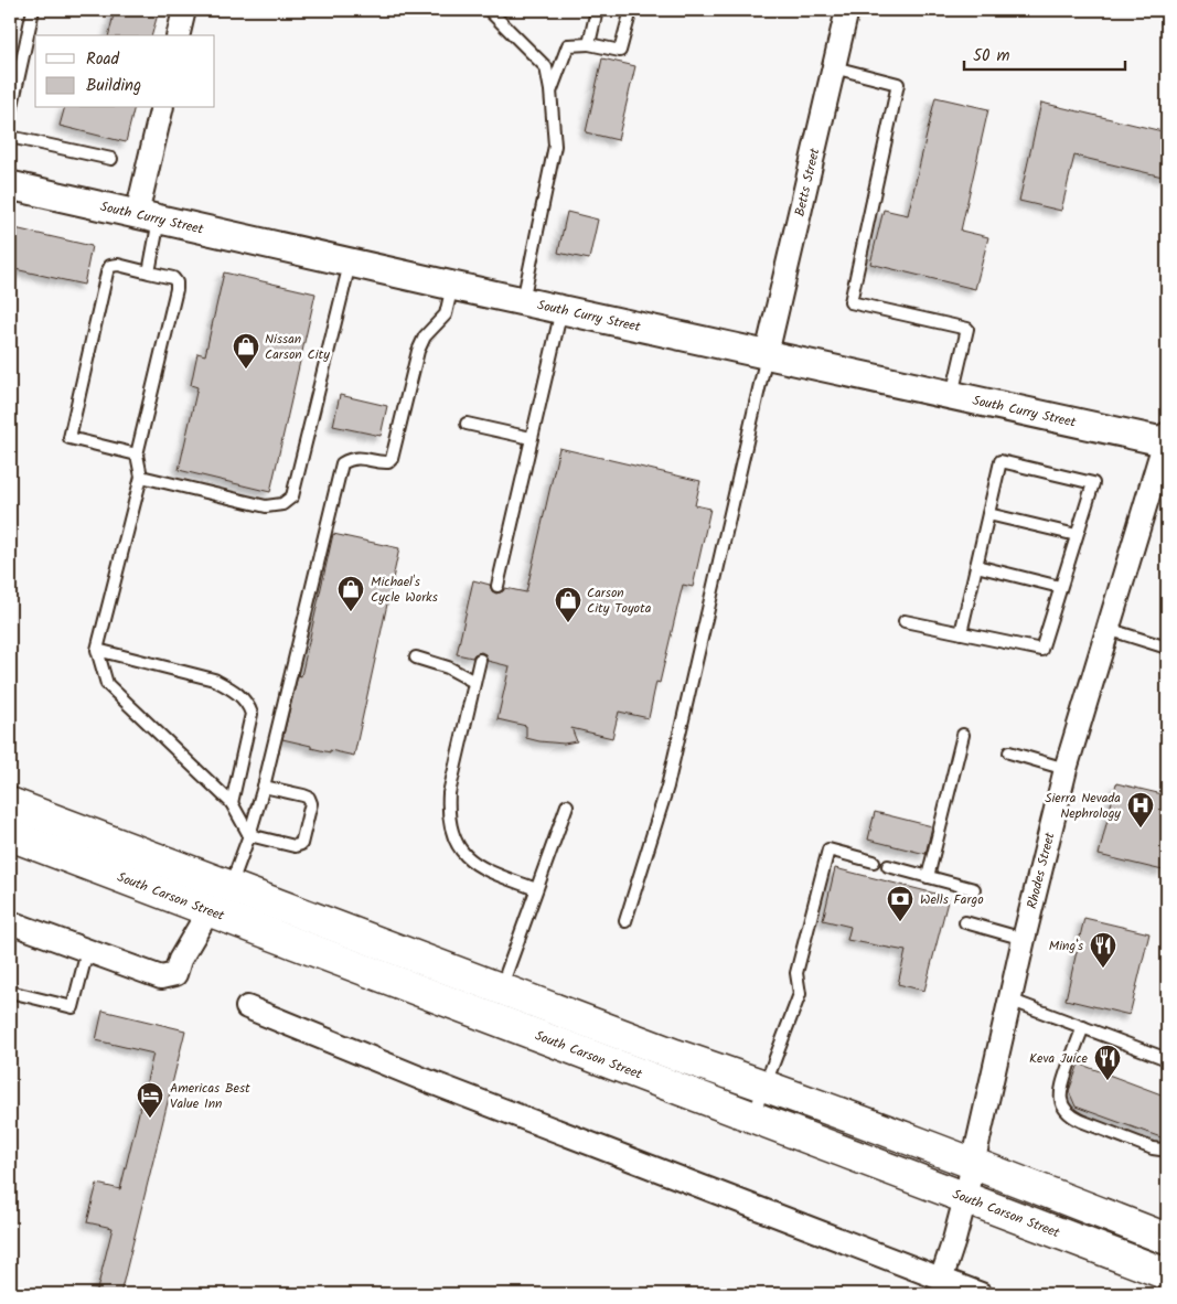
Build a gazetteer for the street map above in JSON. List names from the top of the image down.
{
  "streets": {
    "main road": ["South Carson Street"],
    "street": ["Betts Street", "South Curry Street", "Rhodes Street"]
  },
  "crossings": [
    ["Betts Street", "South Curry Street"],
    ["South Curry Street", "Rhodes Street"],
    ["Rhodes Street", "South Carson Street"]
  ],
  "places": {
    "shop": ["Nissan Carson City", "Michael's Cycle Works", "Carson City Toyota"],
    "hospital": ["Sierra Nevada Nephrology"],
    "bank": ["Wells Fargo"],
    "restaurant": ["Ming's", "Keva Juice"],
    "hotel": ["Americas Best Value Inn"]
  },
  "legend": ["Road", "Building"],
  "scale_bar": "50 m"
}
